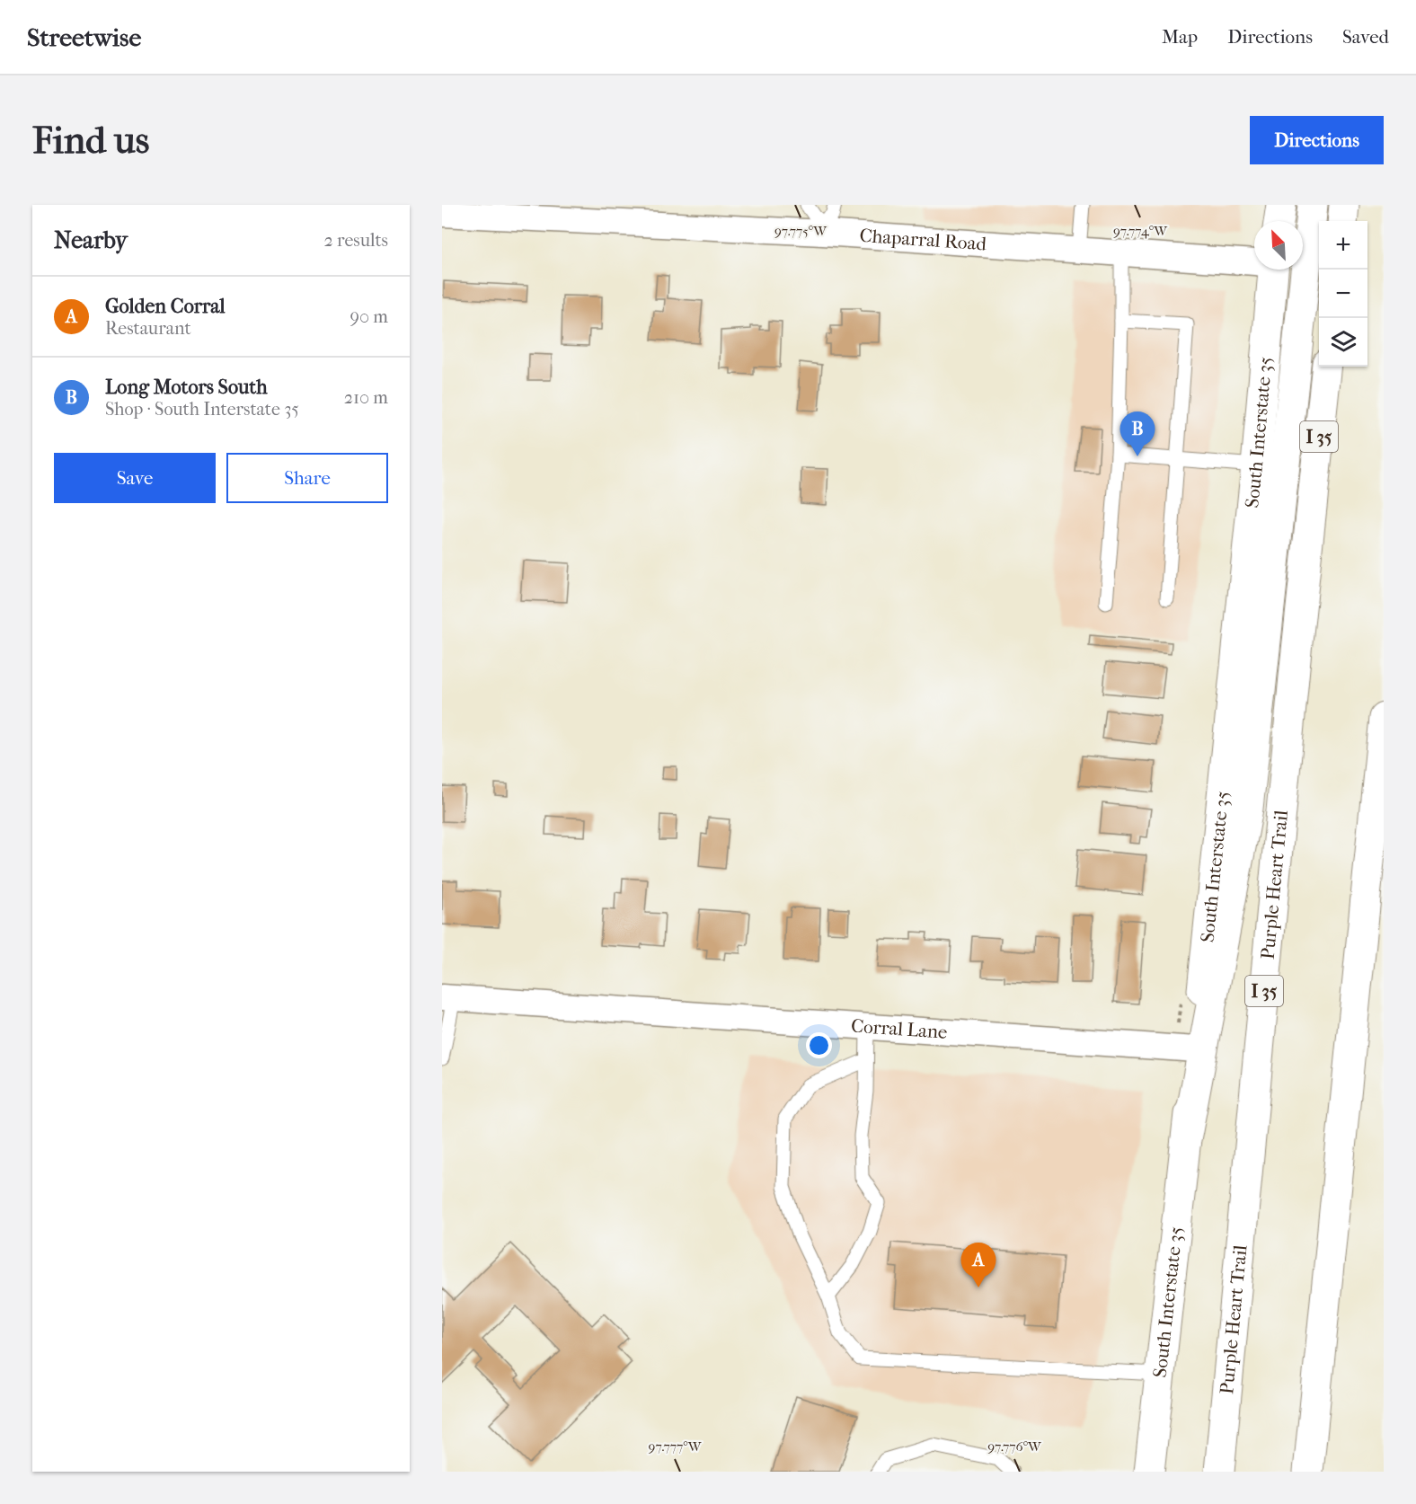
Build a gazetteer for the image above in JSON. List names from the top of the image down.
{
  "streets": {
    "main road": ["South Interstate 35", "I 35", "Purple Heart Trail"],
    "street": ["Chaparral Road", "Corral Lane"]
  },
  "crossings": [
    ["South Interstate 35", "Corral Lane"]
  ],
  "north": "top left",
  "page": {
    "header": "Streetwise",
    "nav": ["Map", "Directions", "Saved"],
    "buttons": [
      "Directions",
      ["Save", "Share"]
    ],
    "title": "Find us",
    "heading": ["Nearby", "2 results"],
    "map_buttons": ["+", "−"],
    "list": [
      {
        "mark": "A",
        "name": "Golden Corral",
        "note": "Restaurant",
        "value": "90 m"
      },
      {
        "mark": "B",
        "name": "Long Motors South",
        "note": "Shop · South Interstate 35",
        "value": "210 m"
      }
    ],
    "pins": ["B", "A"]
  },
  "coordinates": [
    "97.774°W",
    "97.775°W",
    "97.777°W",
    "97.776°W"
  ]
}
